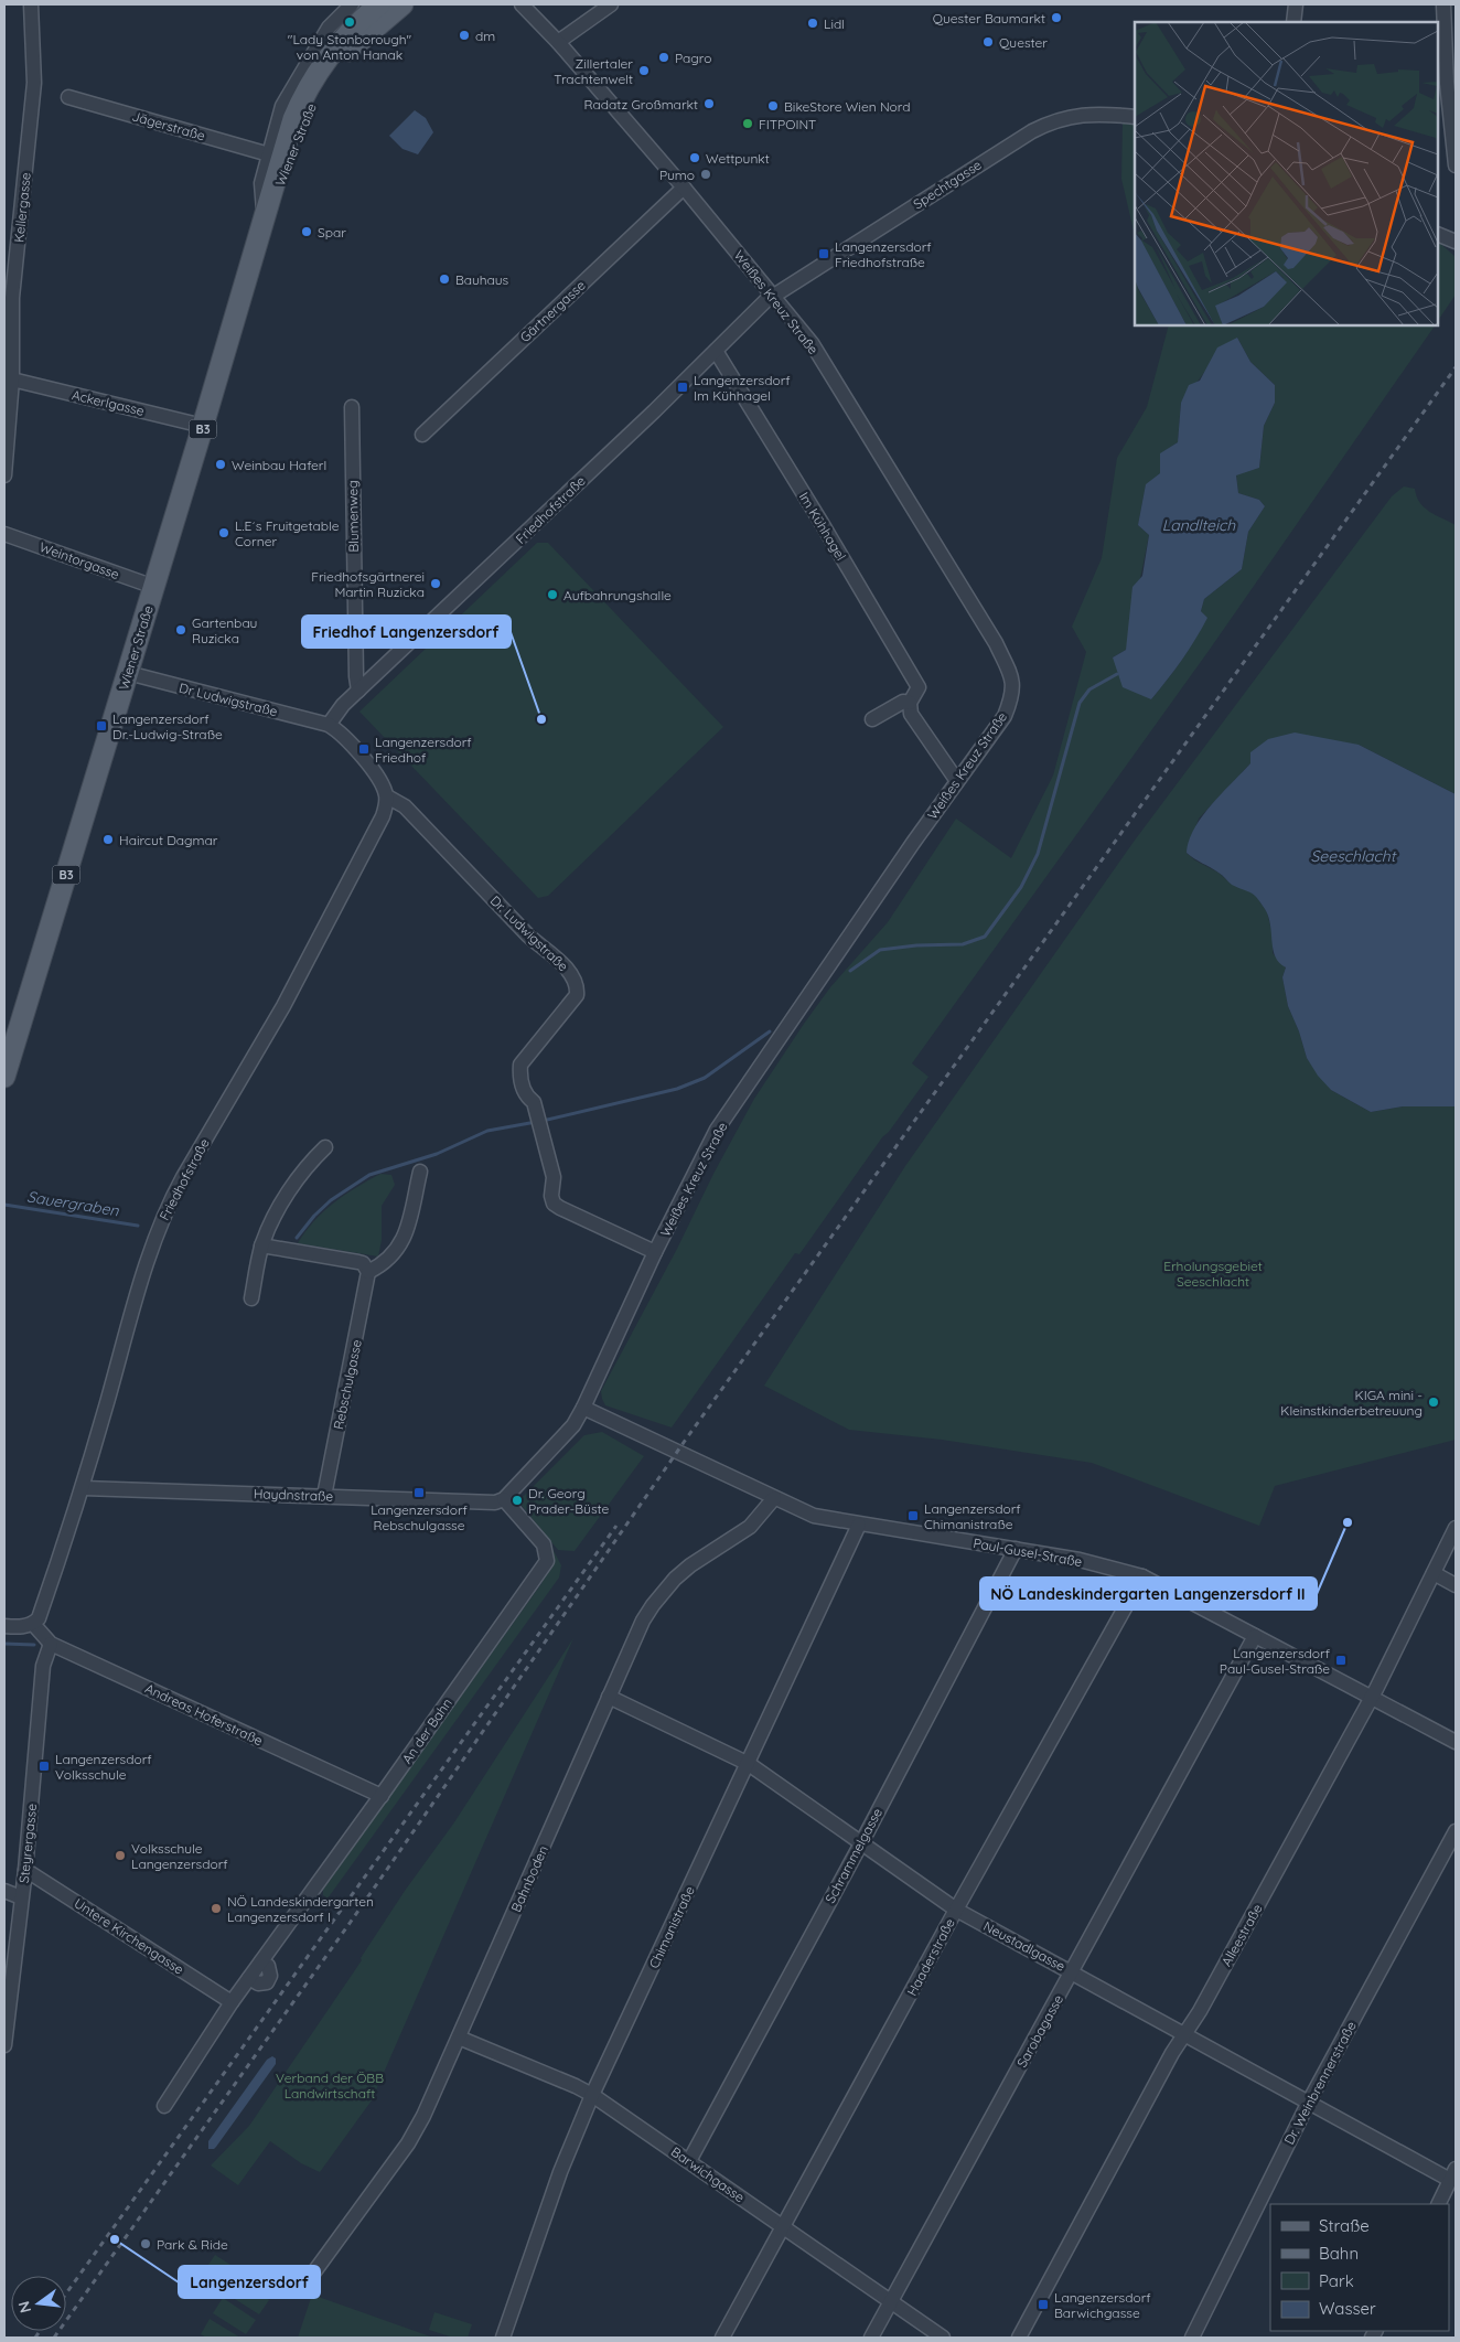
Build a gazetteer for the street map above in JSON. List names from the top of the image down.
{
  "streets": {
    "main road": ["Wiener Straße", "B3"],
    "street": [
      "Jägerstraße",
      "Spechtgasse",
      "Kellergasse",
      "Weißes Kreuz Straße",
      "Gärtnergasse",
      "Ackerlgasse",
      "Friedhofstraße",
      "Blumenweg",
      "Im Kühhagel",
      "Weintorgasse",
      "Dr Ludwigstraße",
      "Dr. Ludwigstraße",
      "Rebschulgasse",
      "Haydnstraße",
      "Paul-Gusel-Straße",
      "Andreas Hoferstraße",
      "An der Bahn",
      "Steyrergasse",
      "Schrammelgasse",
      "Bahnboden",
      "Chimanistraße",
      "Alleestraße",
      "Untere Kirchengasse",
      "Neustadlgasse",
      "Haaderstraße",
      "Sarobagasse",
      "Dr. Weinbrennerstraße",
      "Barwichgasse"
    ]
  },
  "crossings": [
    ["Jägerstraße", "Wiener Straße"],
    ["Wiener Straße", "Ackerlgasse"],
    ["Wiener Straße", "Weintorgasse"],
    ["Wiener Straße", "Dr Ludwigstraße"],
    ["Spechtgasse", "Weißes Kreuz Straße"],
    ["Spechtgasse", "Friedhofstraße"],
    ["Kellergasse", "Ackerlgasse"],
    ["Weißes Kreuz Straße", "Gärtnergasse"],
    ["Weißes Kreuz Straße", "Friedhofstraße"],
    ["Weißes Kreuz Straße", "Im Kühhagel"],
    ["Weißes Kreuz Straße", "Haydnstraße"],
    ["Weißes Kreuz Straße", "Paul-Gusel-Straße"],
    ["Weißes Kreuz Straße", "An der Bahn"],
    ["Friedhofstraße", "Blumenweg"],
    ["Friedhofstraße", "Im Kühhagel"],
    ["Friedhofstraße", "Dr Ludwigstraße"],
    ["Friedhofstraße", "Dr. Ludwigstraße"],
    ["Friedhofstraße", "Haydnstraße"],
    ["Friedhofstraße", "Andreas Hoferstraße"],
    ["Rebschulgasse", "Haydnstraße"],
    ["Haydnstraße", "An der Bahn"],
    ["Paul-Gusel-Straße", "Schrammelgasse"],
    ["Paul-Gusel-Straße", "Bahnboden"],
    ["Paul-Gusel-Straße", "Chimanistraße"],
    ["Paul-Gusel-Straße", "Alleestraße"],
    ["Paul-Gusel-Straße", "Haaderstraße"],
    ["Paul-Gusel-Straße", "Sarobagasse"],
    ["Andreas Hoferstraße", "An der Bahn"],
    ["Andreas Hoferstraße", "Steyrergasse"],
    ["An der Bahn", "Untere Kirchengasse"],
    ["Steyrergasse", "Untere Kirchengasse"],
    ["Schrammelgasse", "Neustadlgasse"],
    ["Schrammelgasse", "Barwichgasse"],
    ["Bahnboden", "Neustadlgasse"],
    ["Bahnboden", "Barwichgasse"],
    ["Chimanistraße", "Neustadlgasse"],
    ["Chimanistraße", "Barwichgasse"],
    ["Alleestraße", "Neustadlgasse"],
    ["Neustadlgasse", "Haaderstraße"],
    ["Neustadlgasse", "Sarobagasse"],
    ["Neustadlgasse", "Dr. Weinbrennerstraße"],
    ["Haaderstraße", "Barwichgasse"],
    ["Sarobagasse", "Barwichgasse"]
  ],
  "water": ["Landlteich", "Seeschlacht", "Sauergraben"],
  "parks": ["Erholungsgebiet Seeschlacht", "Verband der ÖBB Landwirtschaft"],
  "places": {
    "other": [
      "Quester Baumarkt",
      "\"Lady Stonborough\" von Anton Hanak",
      "Lidl",
      "dm",
      "Quester",
      "Pagro",
      "Zillertaler Trachtenwelt",
      "Radatz Großmarkt",
      "BikeStore Wien Nord",
      "FITPOINT",
      "Wettpunkt",
      "Pumo",
      "Spar",
      "Bauhaus",
      "Weinbau Haferl",
      "L.E´s Fruitgetable Corner",
      "Friedhofsgärtnerei Martin Ruzicka",
      "Aufbahrungshalle",
      "Gartenbau Ruzicka",
      "Friedhof Langenzersdorf",
      "Haircut Dagmar",
      "KIGA mini - Kleinstkinderbetreuung",
      "Dr. Georg Prader-Büste",
      "NÖ Landeskindergarten Langenzersdorf II",
      "Volksschule Langenzersdorf",
      "NÖ Landeskindergarten Langenzersdorf I",
      "Langenzersdorf",
      "Park & Ride"
    ],
    "transit": [
      "Langenzersdorf Friedhofstraße",
      "Langenzersdorf Im Kühhagel",
      "Langenzersdorf Dr.-Ludwig-Straße",
      "Langenzersdorf Friedhof",
      "Langenzersdorf Rebschulgasse",
      "Langenzersdorf Chimanistraße",
      "Langenzersdorf Paul-Gusel-Straße",
      "Langenzersdorf Volksschule",
      "Langenzersdorf Barwichgasse"
    ]
  },
  "legend": [
    "Straße",
    "Bahn",
    "Park",
    "Wasser"
  ],
  "north": "left"
}
